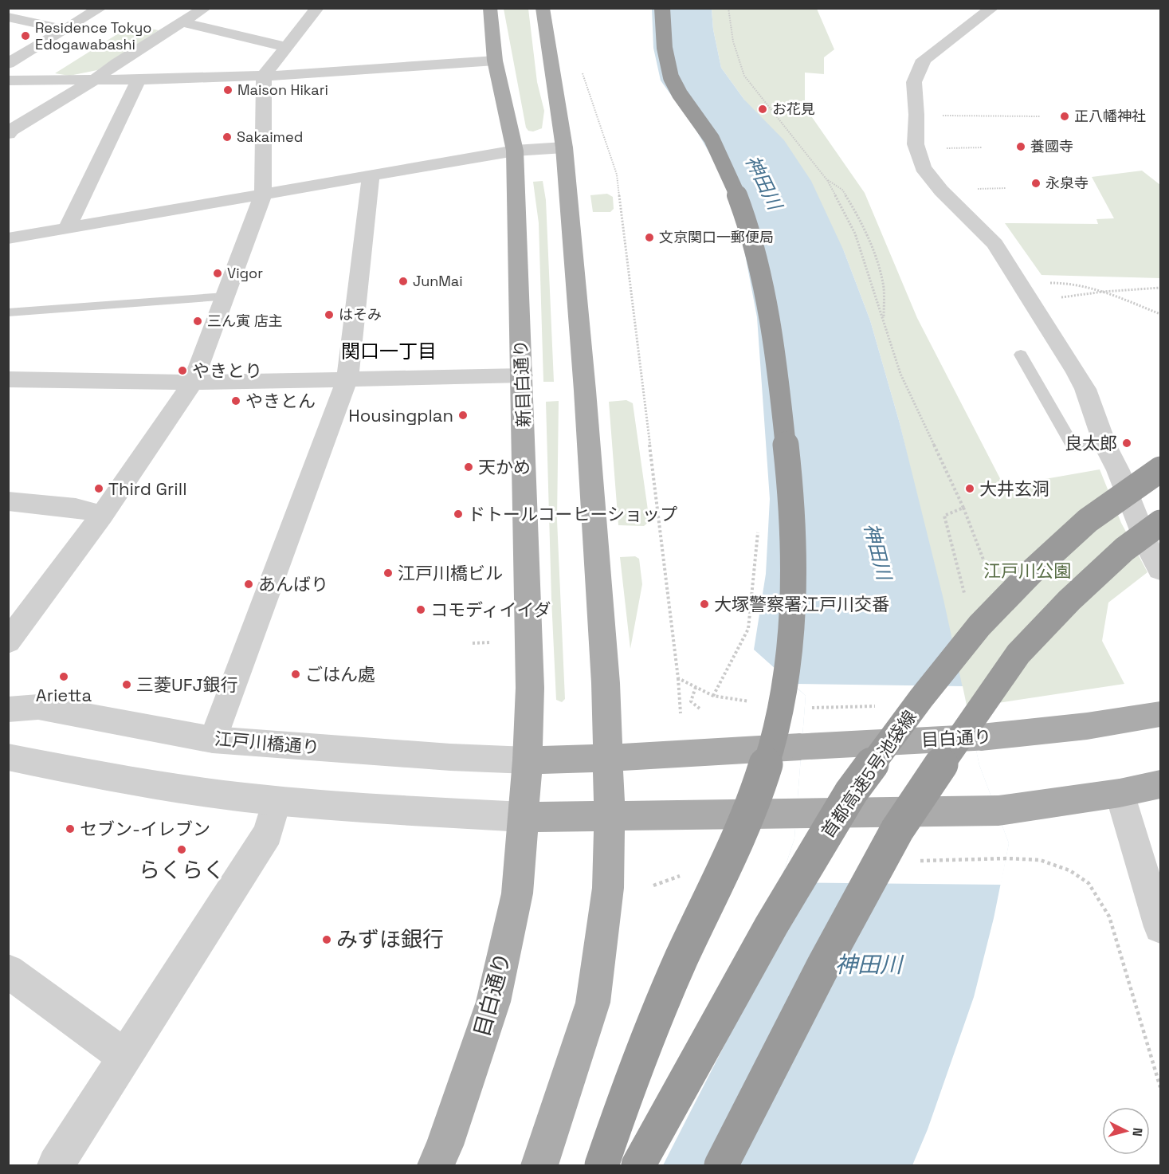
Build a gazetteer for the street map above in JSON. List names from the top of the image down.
{
  "streets": {
    "highway": ["首都高速5号池袋線"],
    "main road": ["新目白通り", "目白通り"],
    "street": ["江戸川橋通り"]
  },
  "crossings": [
    ["新目白通り", "目白通り"],
    ["新目白通り", "江戸川橋通り"],
    ["目白通り", "江戸川橋通り"]
  ],
  "districts": ["関口一丁目"],
  "water": ["神田川"],
  "parks": ["江戸川公園"],
  "places": [
    "Residence Tokyo Edogawabashi",
    "Maison Hikari",
    "お花見",
    "正八幡神社",
    "Sakaimed",
    "養國寺",
    "永泉寺",
    "文京関口一郵便局",
    "Vigor",
    "JunMai",
    "はそみ",
    "三ん寅 店主",
    "やきとり",
    "やきとん",
    "Housingplan",
    "良太郎",
    "天かめ",
    "Third Grill",
    "大井玄洞",
    "ドトールコーヒーショップ",
    "江戸川橋ビル",
    "あんばり",
    "大塚警察署江戸川交番",
    "コモディイイダ",
    "ごはん處",
    "Arietta",
    "三菱UFJ銀行",
    "セブン-イレブン",
    "らくらく",
    "みずほ銀行"
  ],
  "north": "right"
}
